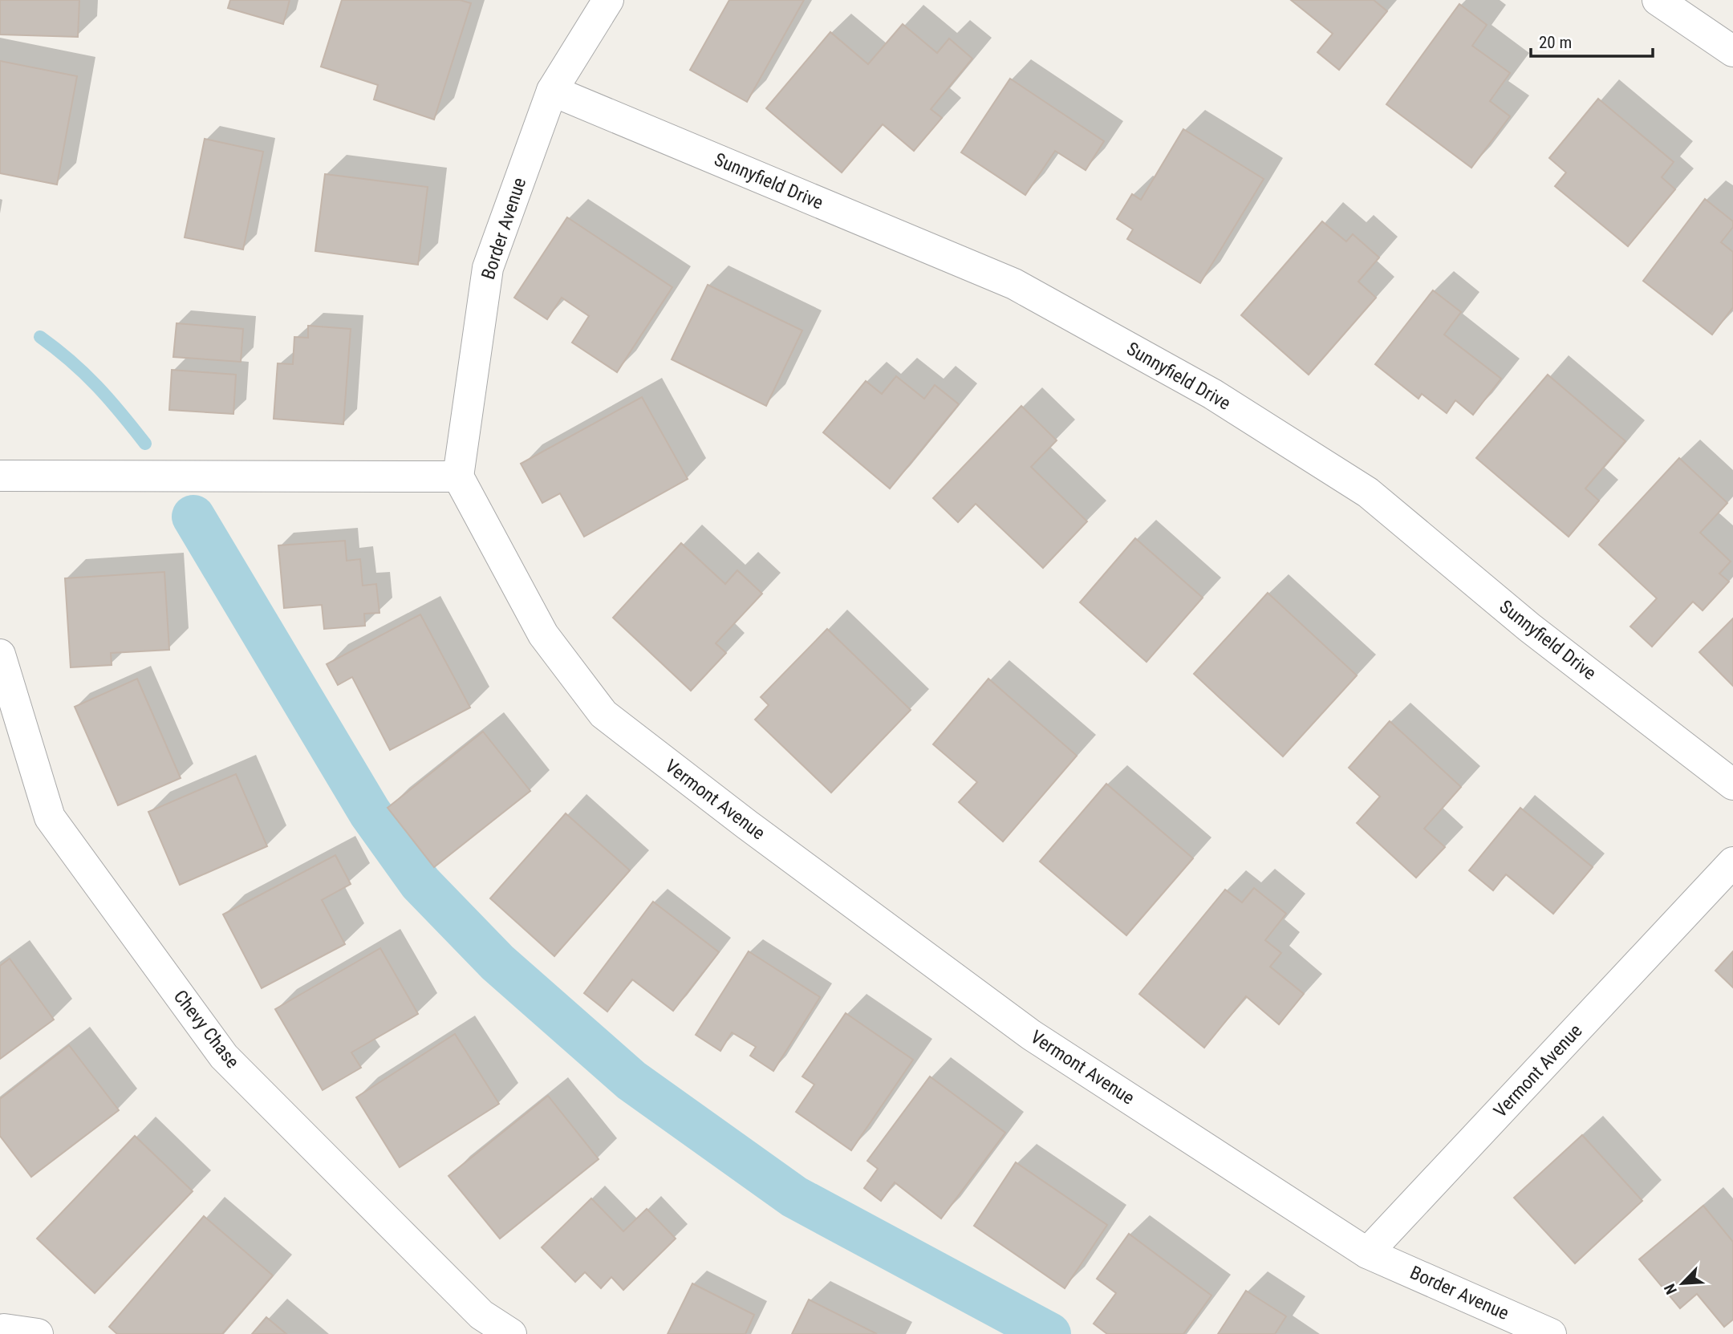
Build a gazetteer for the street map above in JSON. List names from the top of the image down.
{
  "streets": {
    "street": [
      "Sunnyfield Drive",
      "Border Avenue",
      "Vermont Avenue",
      "Chevy Chase"
    ]
  },
  "crossings": [
    ["Sunnyfield Drive", "Border Avenue"],
    ["Border Avenue", "Vermont Avenue"]
  ],
  "scale_bar": "20 m",
  "north": "bottom left"
}
